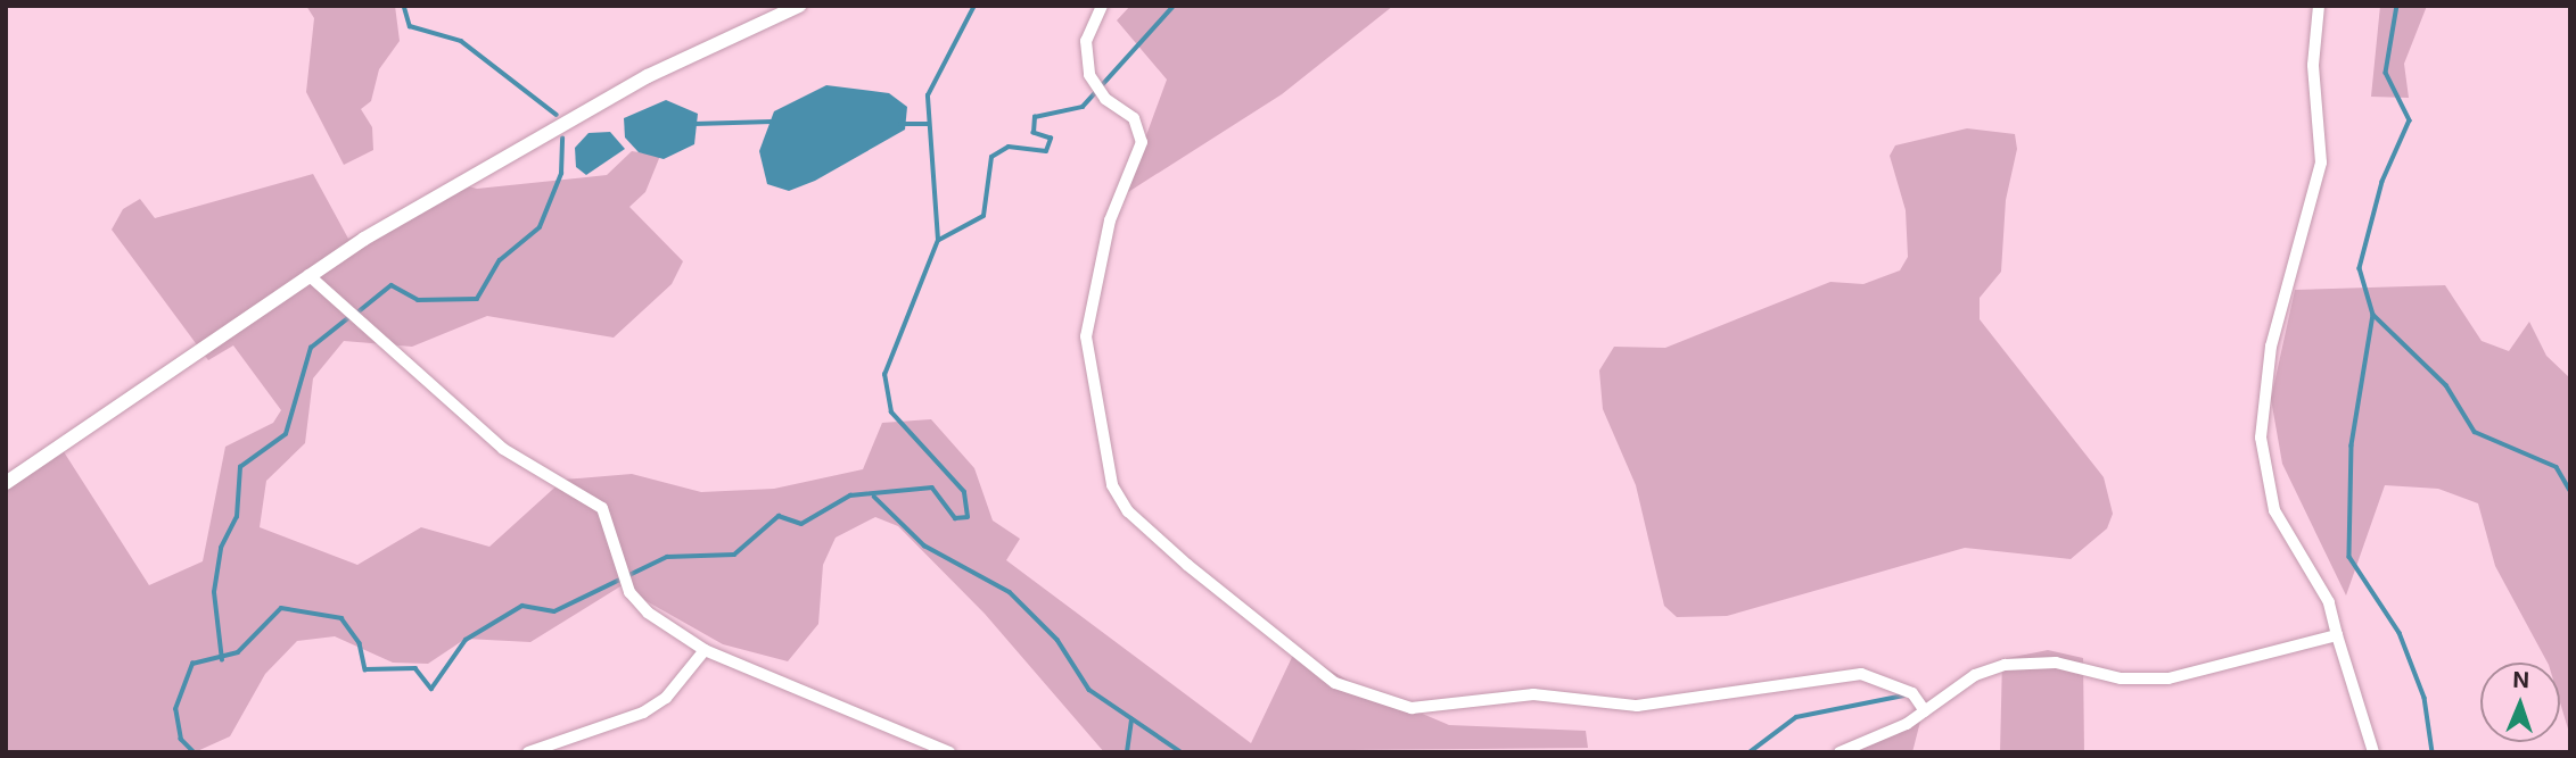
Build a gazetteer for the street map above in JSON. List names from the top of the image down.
{
  "north": "top"
}
